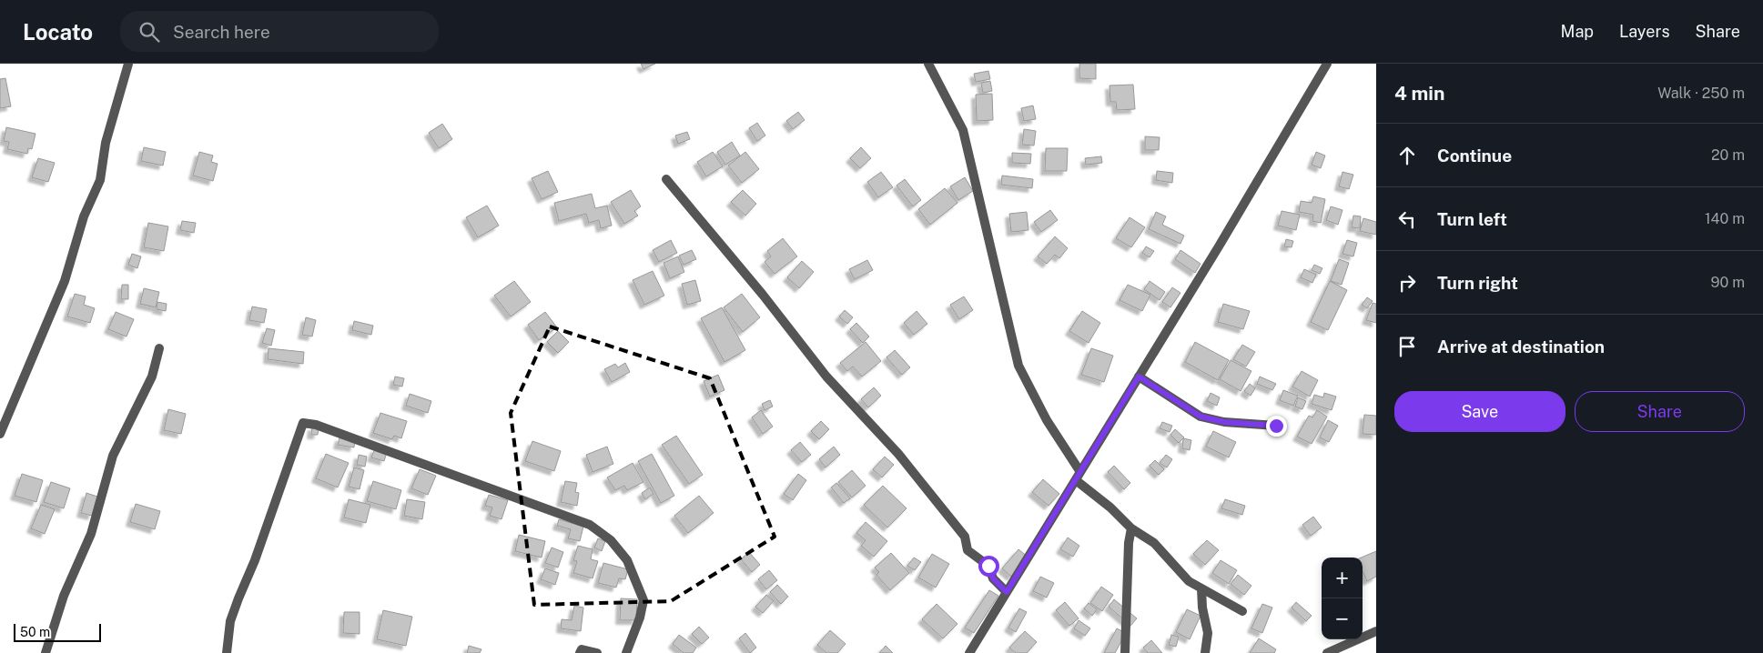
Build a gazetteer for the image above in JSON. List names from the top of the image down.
{
  "scale_bar": "50 m",
  "page": {
    "header": "Locato",
    "search": "Search here",
    "nav": ["Map", "Layers", "Share"],
    "heading": ["4 min", "Walk · 250 m"],
    "list": [
      ["Continue", "20 m"],
      ["Turn left", "140 m"],
      ["Turn right", "90 m"],
      "Arrive at destination"
    ],
    "buttons": ["Save", "Share"],
    "map_buttons": ["+", "−"],
    "scale": "50 m"
  }
}
